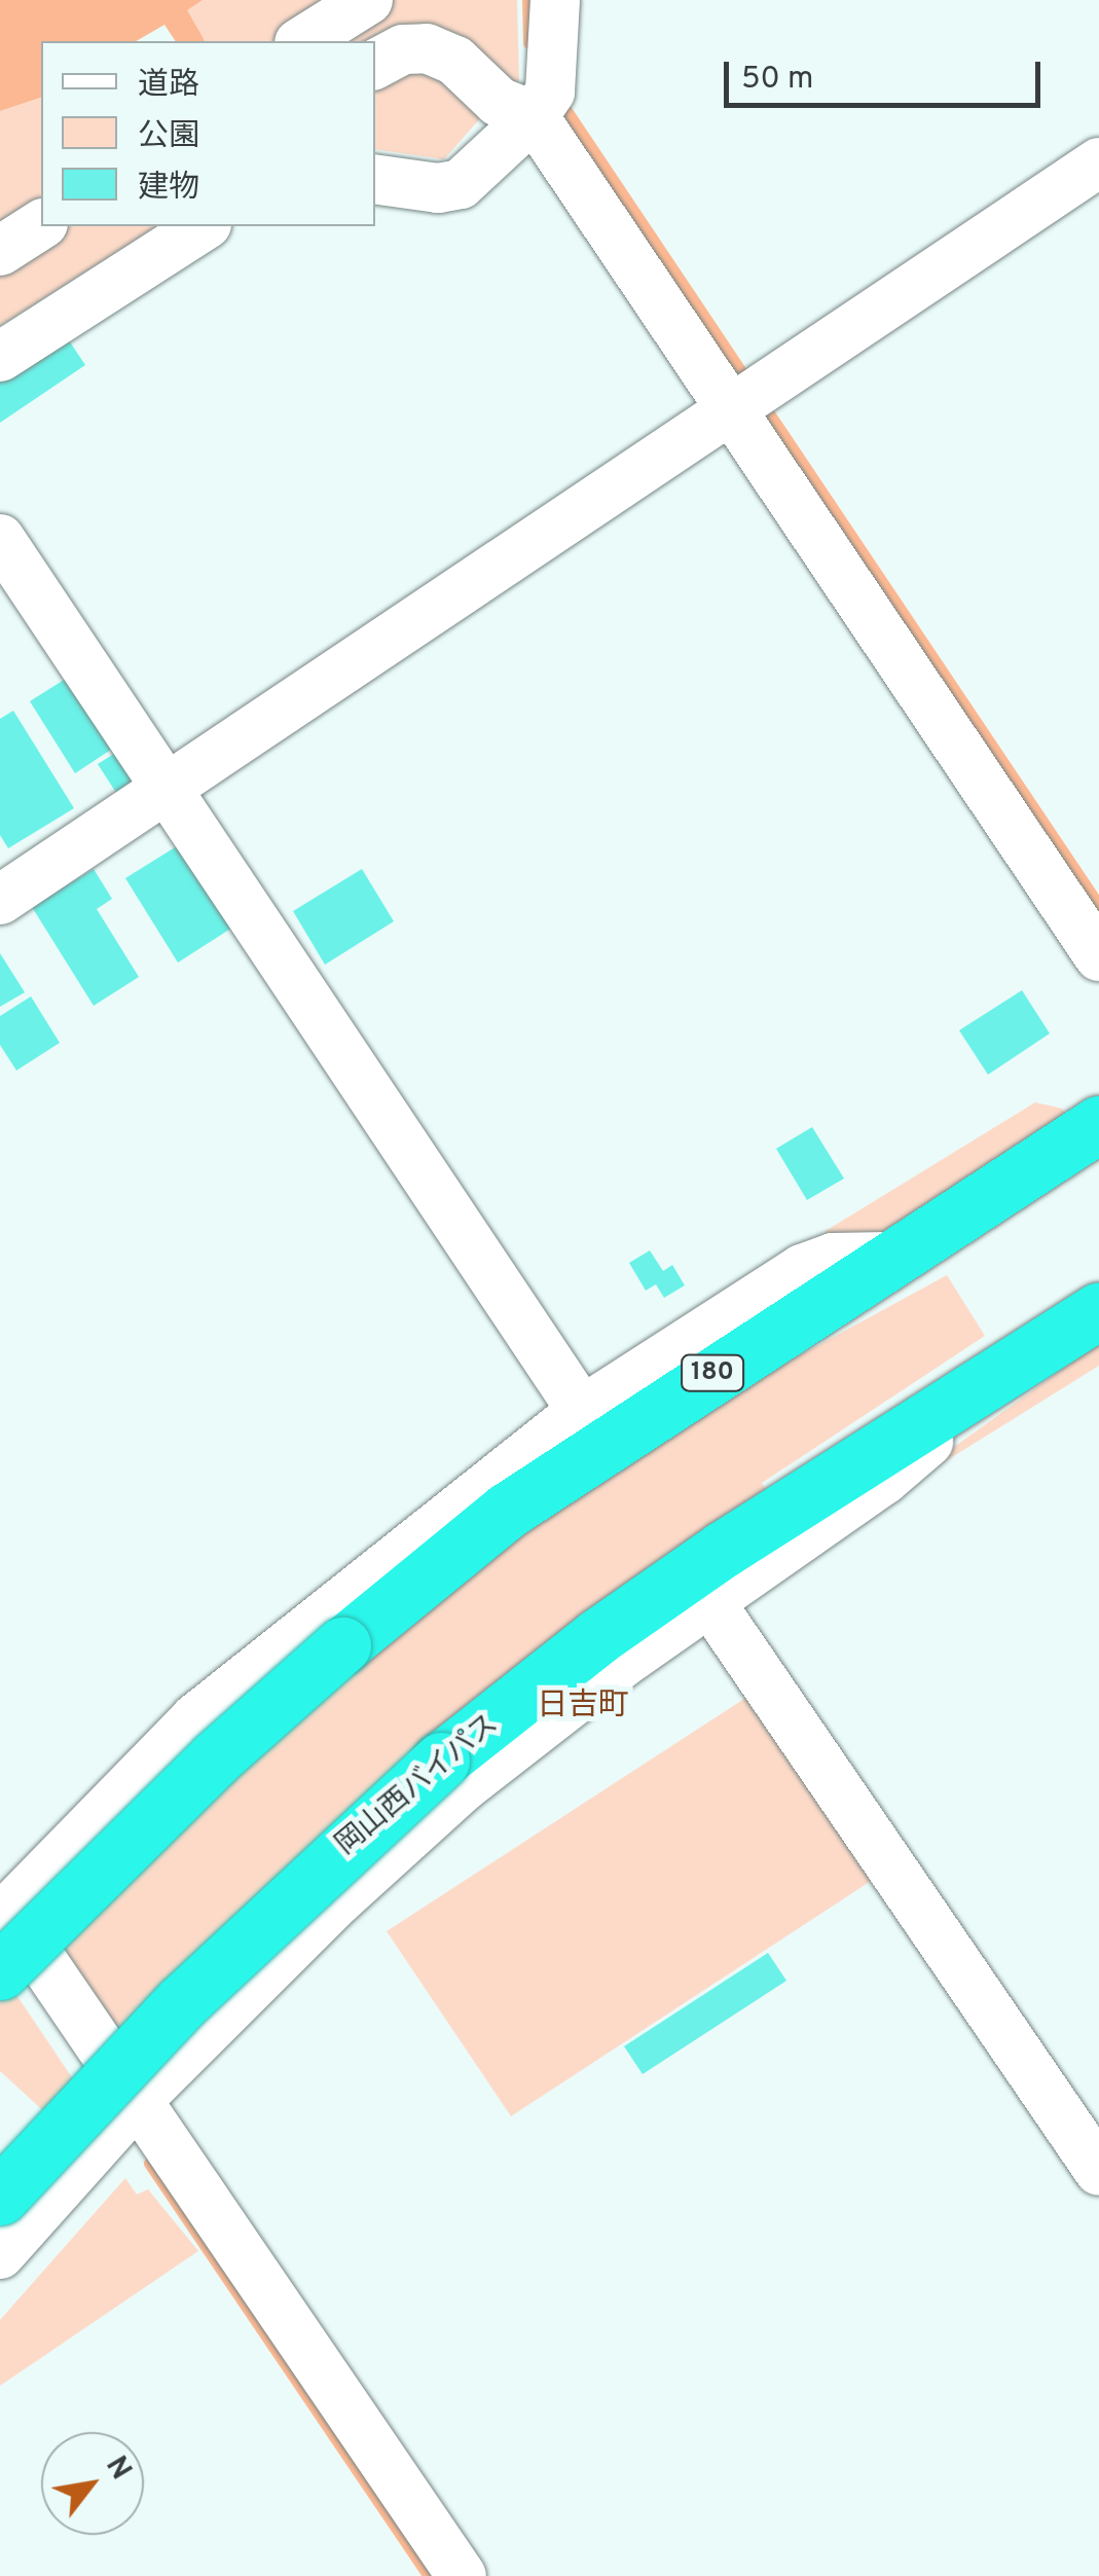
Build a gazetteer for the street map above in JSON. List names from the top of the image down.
{
  "streets": {
    "highway": ["180", "岡山西バイパス"]
  },
  "districts": ["日吉町"],
  "legend": ["道路", "公園", "建物"],
  "scale_bar": "50 m",
  "north": "top right"
}
